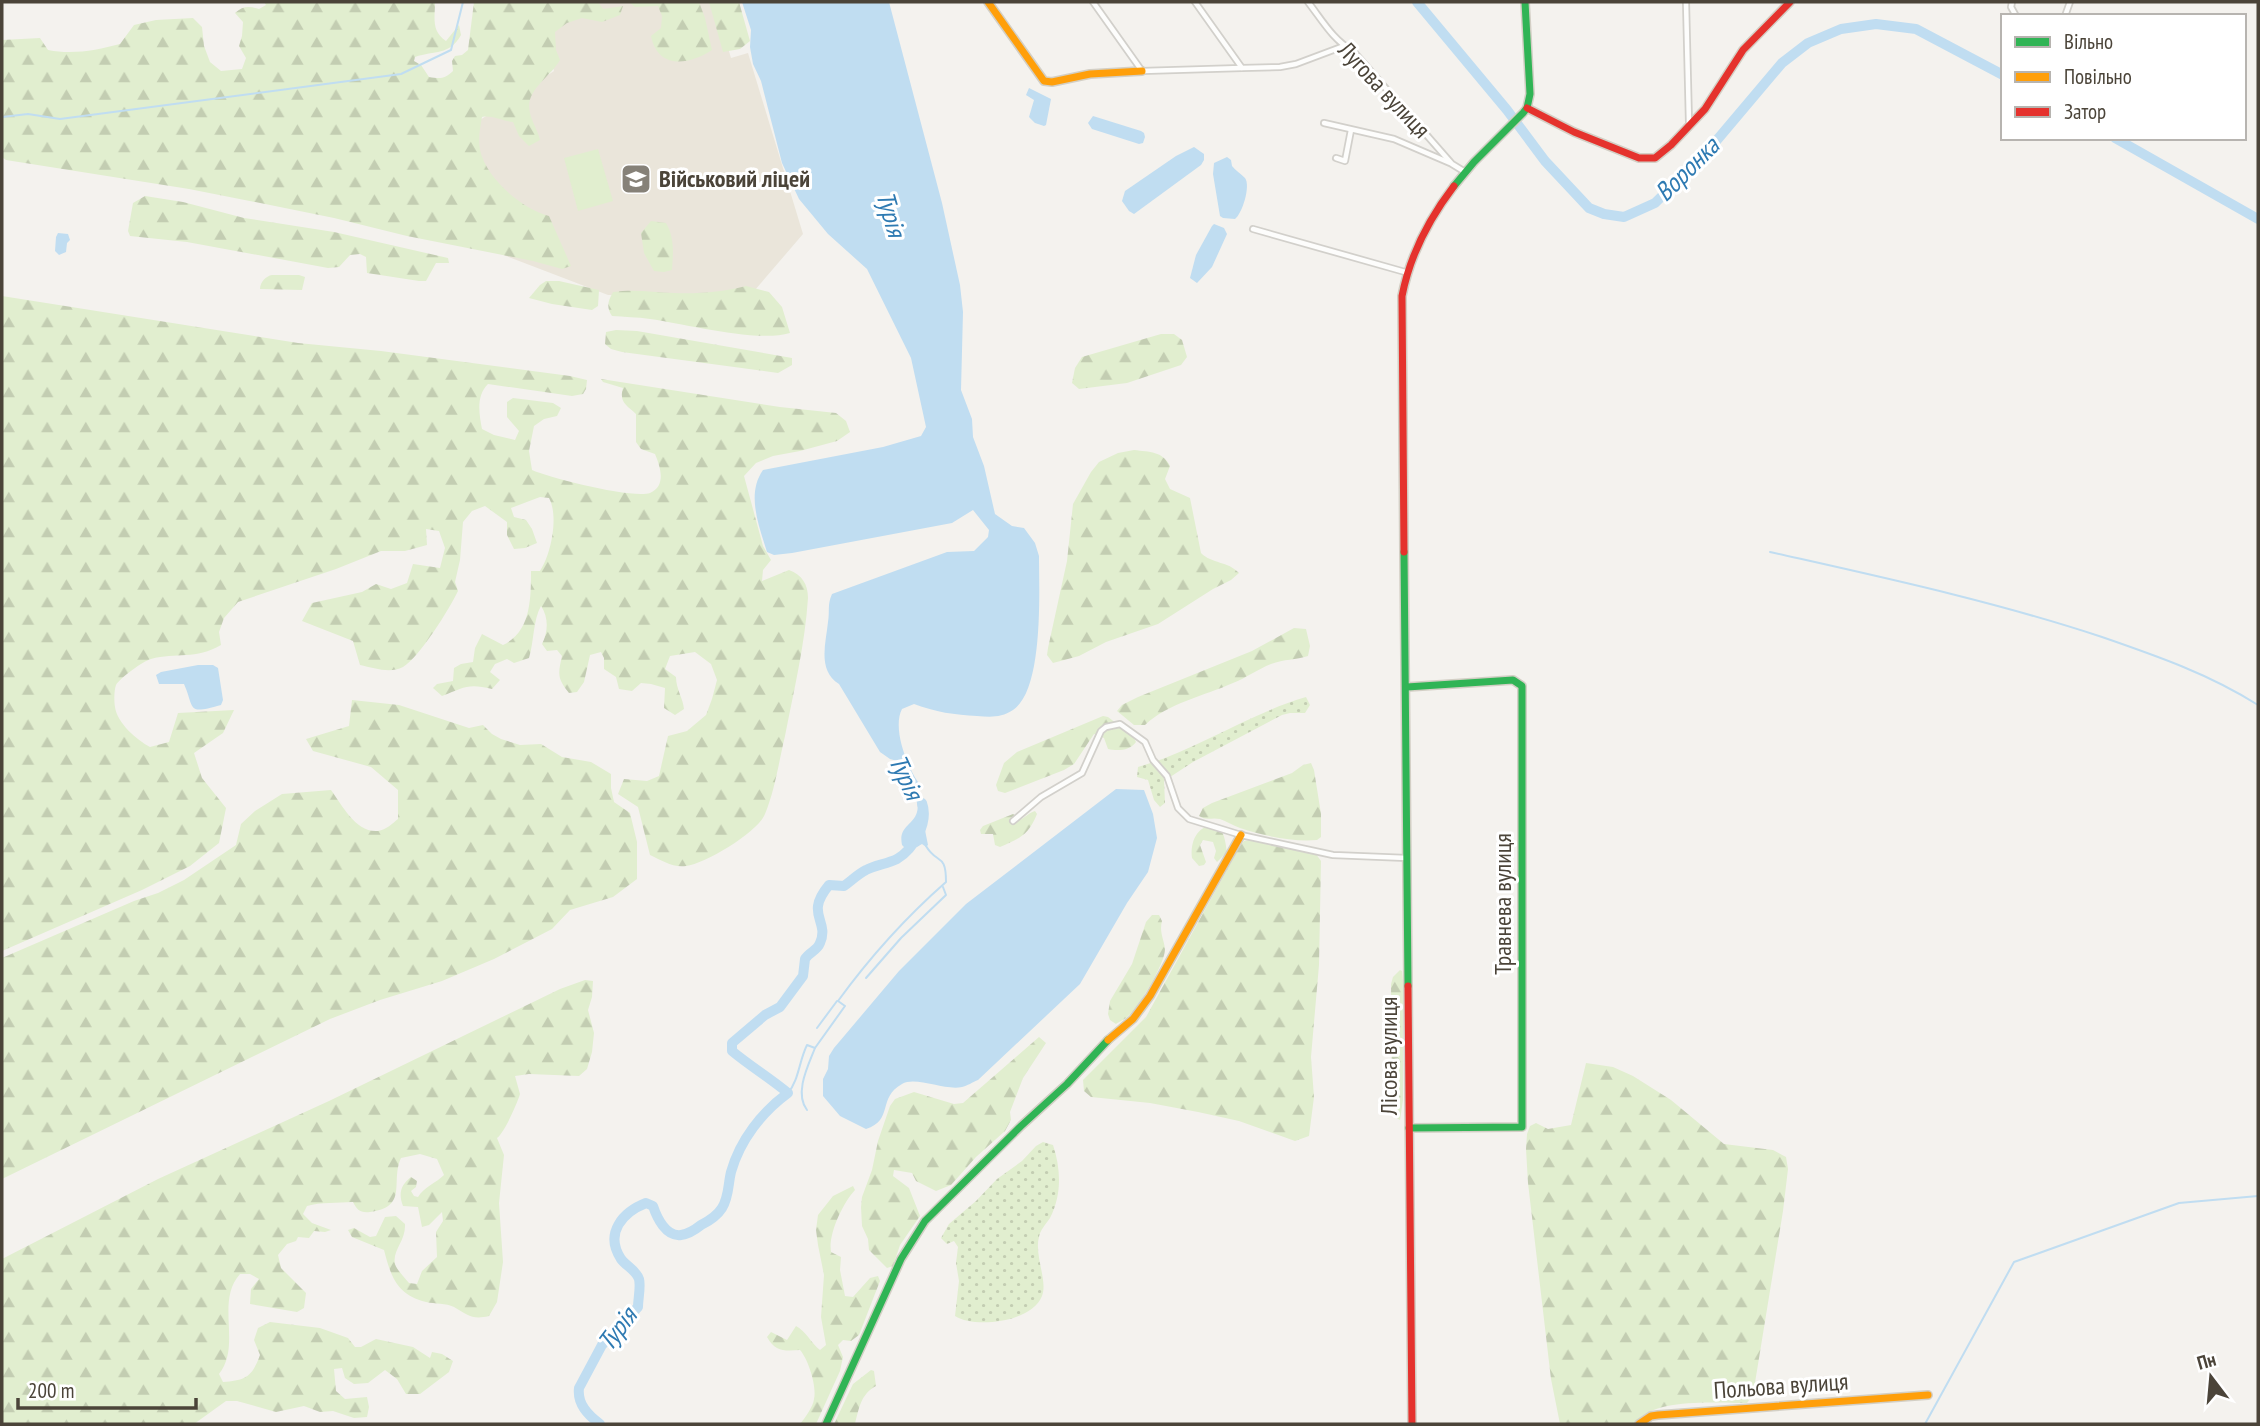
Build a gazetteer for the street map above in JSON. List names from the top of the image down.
{
  "streets": {
    "street": [
      "Лугова вулиця",
      "Травнева вулиця",
      "Лісова вулиця",
      "Польова вулиця"
    ]
  },
  "crossings": [
    ["Травнева вулиця", "Лісова вулиця"]
  ],
  "water": ["Воронка", "Турія"],
  "places": {
    "school or university": ["Військовий ліцей"]
  },
  "legend": ["Вільно", "Повільно", "Затор"],
  "scale_bar": "200 m",
  "north": "top"
}
